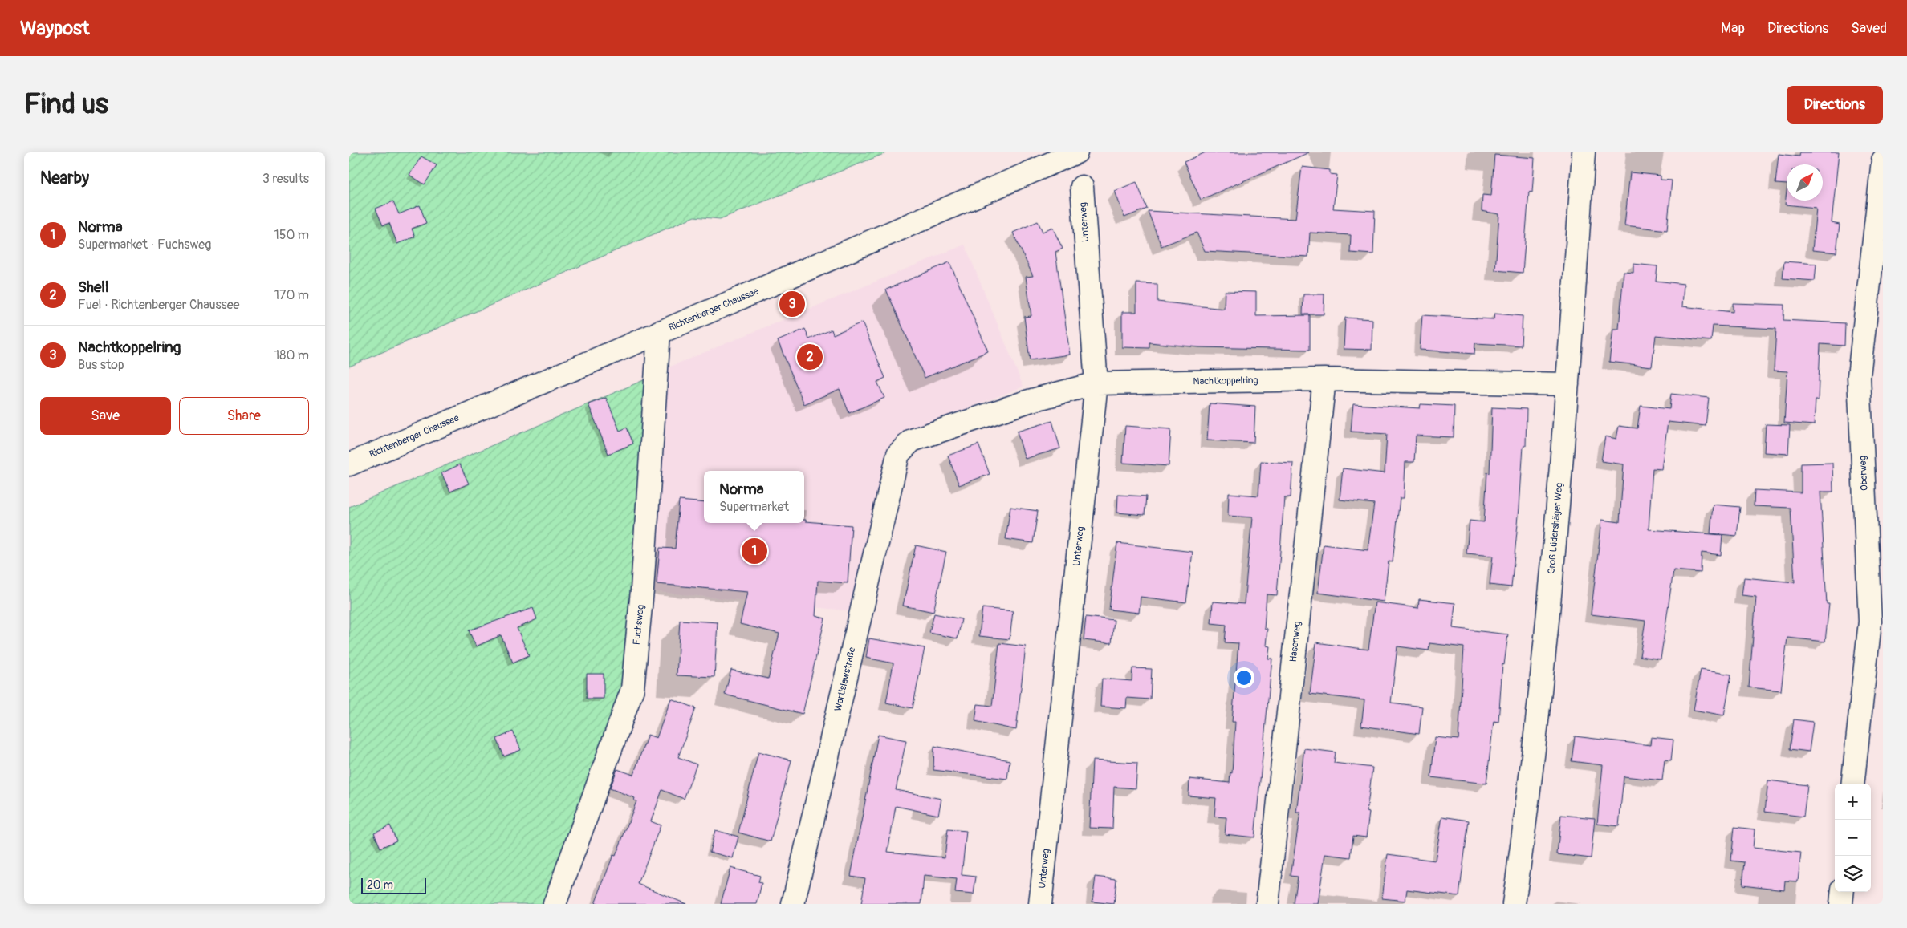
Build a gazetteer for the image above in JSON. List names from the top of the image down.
{
  "streets": {
    "street": [
      "Unterweg",
      "Richtenberger Chaussee",
      "Nachtkoppelring",
      "Oberweg",
      "Groß Lüdershäger Weg",
      "Fuchsweg",
      "Hasenweg",
      "Wartislawstraße"
    ]
  },
  "crossings": [
    ["Unterweg", "Nachtkoppelring"],
    ["Richtenberger Chaussee", "Fuchsweg"],
    ["Nachtkoppelring", "Groß Lüdershäger Weg"],
    ["Nachtkoppelring", "Hasenweg"],
    ["Nachtkoppelring", "Wartislawstraße"]
  ],
  "scale_bar": "20 m",
  "north": "top right",
  "page": {
    "header": "Waypost",
    "nav": ["Map", "Directions", "Saved"],
    "buttons": [
      "Directions",
      ["Save", "Share"]
    ],
    "title": "Find us",
    "heading": ["Nearby", "3 results"],
    "list": [
      {
        "mark": "1",
        "name": "Norma",
        "note": "Supermarket · Fuchsweg",
        "value": "150 m"
      },
      {
        "mark": "2",
        "name": "Shell",
        "note": "Fuel · Richtenberger Chaussee",
        "value": "170 m"
      },
      {
        "mark": "3",
        "name": "Nachtkoppelring",
        "note": "Bus stop",
        "value": "180 m"
      }
    ],
    "pins": ["3", "2", "1"],
    "popup": ["Norma", "Supermarket"],
    "map_buttons": ["+", "−"],
    "scale": "20 m"
  }
}
